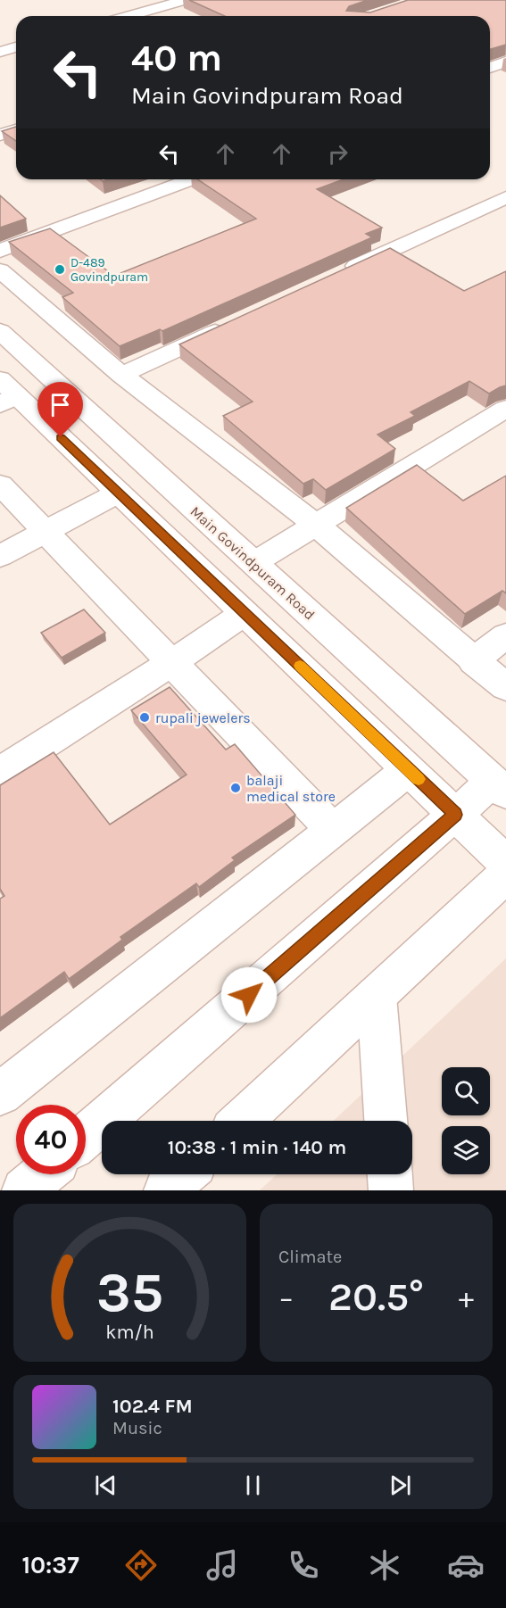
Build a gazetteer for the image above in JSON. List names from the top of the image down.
{
  "streets": {
    "street": ["Main Govindpuram Road"]
  },
  "places": ["D-489 Govindpuram", "rupali jewelers", "balaji medical store"],
  "page": {
    "turn": ["40 m", "Main Govindpuram Road"],
    "limit": "40",
    "trip": "10:38 · 1 min · 140 m",
    "tile": "Climate",
    "heat": ["−", "20.5°", "+"],
    "song": ["102.4 FM", "Music"],
    "tabs": "10:37",
    "gauge": ["35", "km/h"]
  }
}
